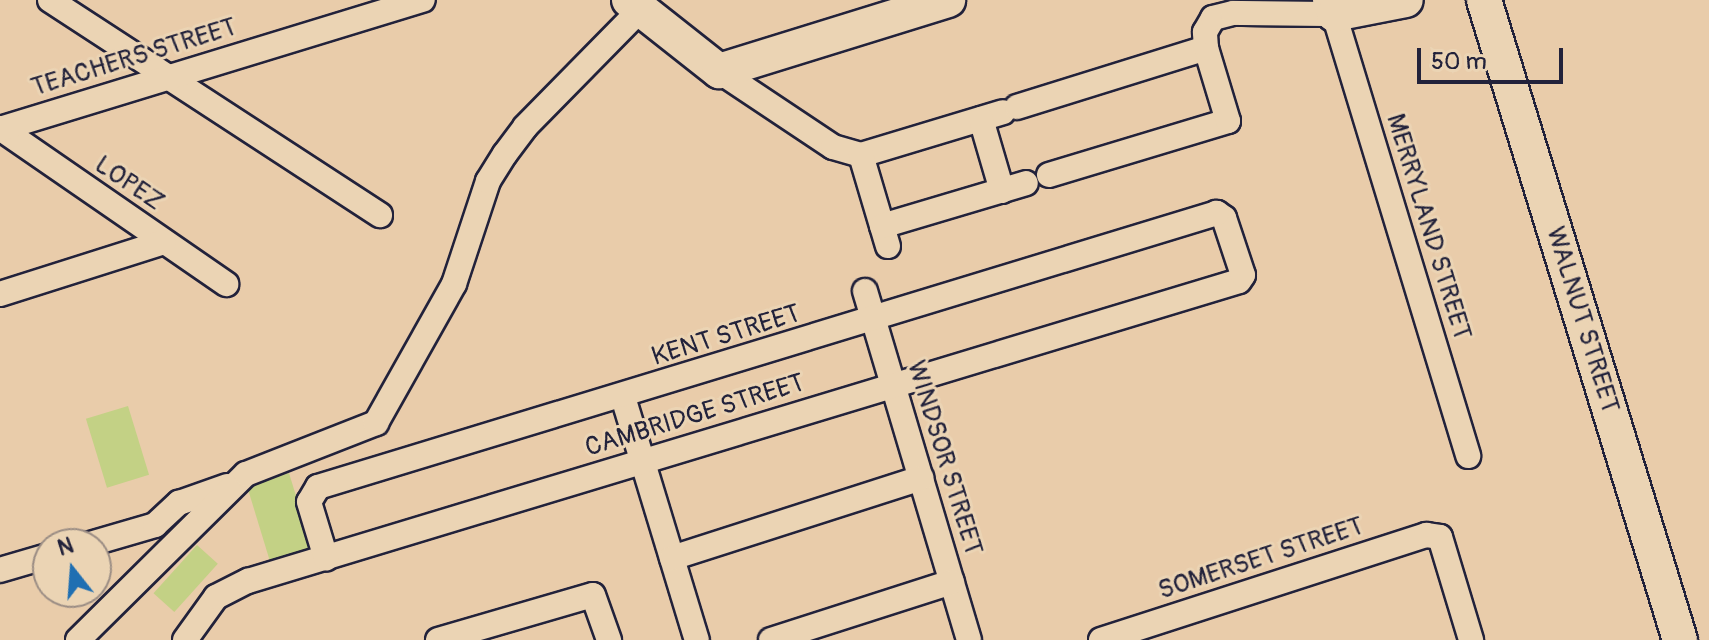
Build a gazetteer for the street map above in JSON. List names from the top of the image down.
{
  "streets": {
    "street": [
      "TEACHERS STREET",
      "LOPEZ",
      "MERRYLAND STREET",
      "WALNUT STREET",
      "KENT STREET",
      "CAMBRIDGE STREET",
      "WINDSOR STREET",
      "SOMERSET STREET"
    ]
  },
  "crossings": [
    ["TEACHERS STREET", "LOPEZ"],
    ["KENT STREET", "CAMBRIDGE STREET"],
    ["KENT STREET", "WINDSOR STREET"],
    ["CAMBRIDGE STREET", "WINDSOR STREET"]
  ],
  "scale_bar": "50 m",
  "north": "top"
}
